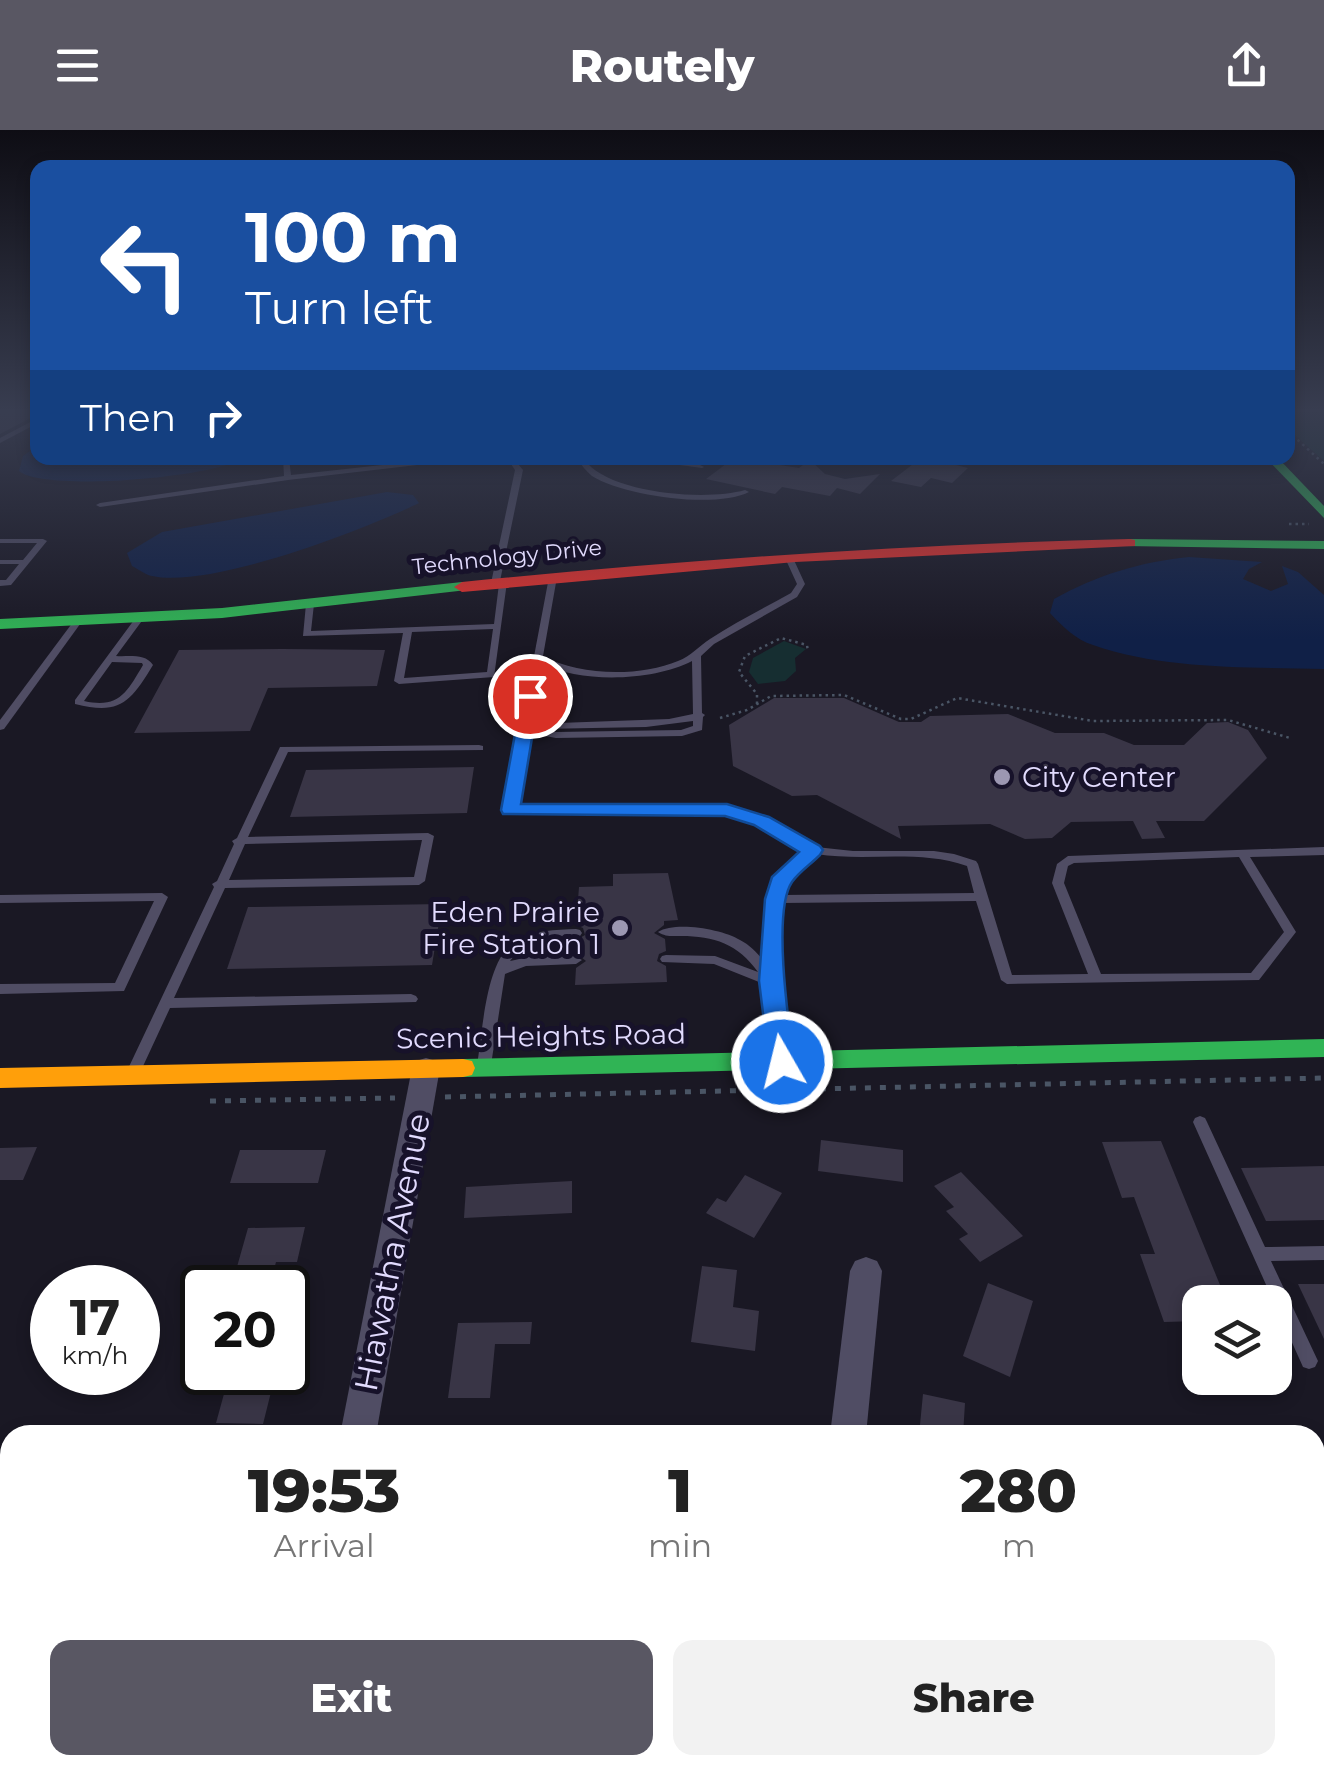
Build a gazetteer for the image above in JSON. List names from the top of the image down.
{
  "streets": {
    "street": ["Technology Drive", "Scenic Heights Road", "Hiawatha Avenue"]
  },
  "crossings": [
    ["Scenic Heights Road", "Hiawatha Avenue"]
  ],
  "places": ["City Center", "Eden Prairie Fire Station 1"],
  "page": {
    "header": "Routely",
    "turn": ["100 m", "Turn left"],
    "then": "Then",
    "speed": "17 km/h",
    "limit": "20",
    "eta": [
      "19:53",
      "Arrival",
      "1",
      "min",
      "280",
      "m"
    ],
    "buttons": ["Exit", "Share"]
  }
}
